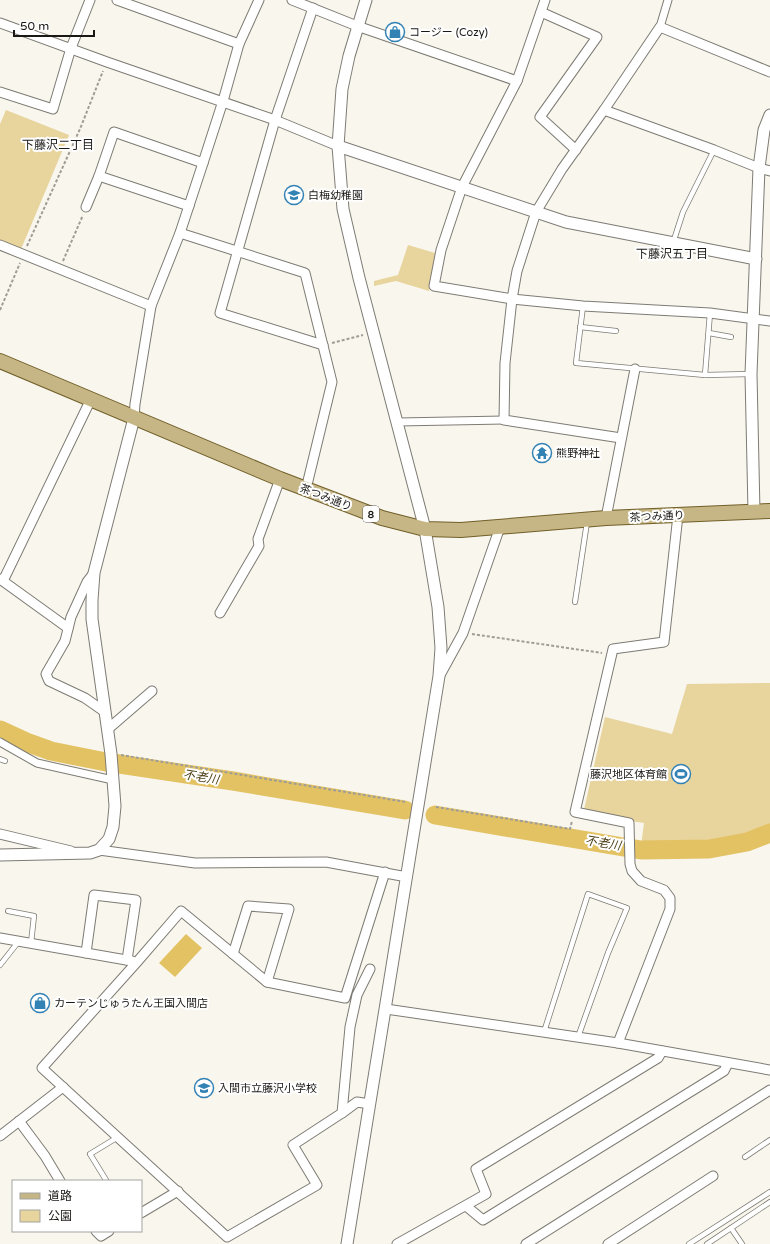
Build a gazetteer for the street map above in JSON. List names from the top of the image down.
{
  "streets": {
    "main road": ["茶つみ通り", "8"]
  },
  "districts": ["下藤沢二丁目", "下藤沢五丁目"],
  "water": ["不老川"],
  "places": {
    "shop": ["コージー (Cozy)", "カーテンじゅうたん王国入間店"],
    "school or university": ["白梅幼稚園", "入間市立藤沢小学校"],
    "temple": ["熊野神社"],
    "sports": ["藤沢地区体育館"]
  },
  "legend": ["道路", "公園"],
  "scale_bar": "50 m"
}
